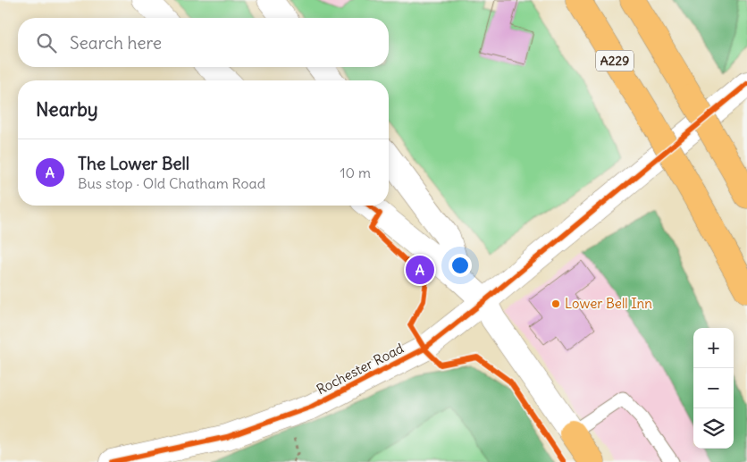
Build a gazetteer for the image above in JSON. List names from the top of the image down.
{
  "streets": {
    "highway": ["A229"],
    "street": ["Rochester Road"]
  },
  "places": ["Lower Bell Inn"],
  "page": {
    "search": "Search here",
    "heading": "Nearby",
    "list": [
      {
        "mark": "A",
        "name": "The Lower Bell",
        "note": "Bus stop · Old Chatham Road",
        "value": "10 m"
      }
    ],
    "pins": "A",
    "map_buttons": ["+", "−"]
  }
}
